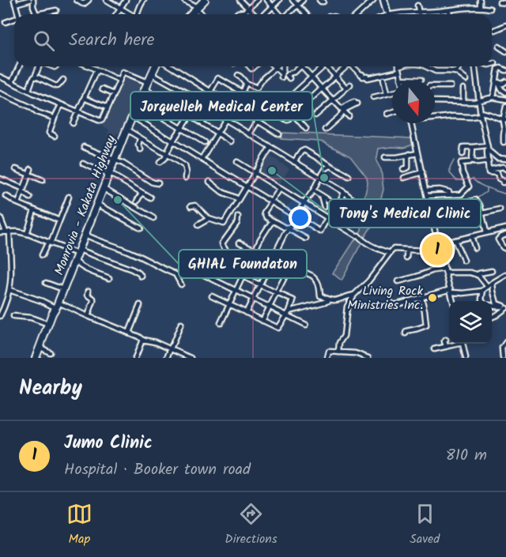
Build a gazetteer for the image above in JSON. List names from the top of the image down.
{
  "streets": {
    "highway": ["Monrovia - Kakata Highway"]
  },
  "places": [
    "Tony's Medical Clinic",
    "Jorquelleh Medical Center",
    "GHIAL Foundaton",
    "Living Rock Ministries Inc."
  ],
  "north": "bottom",
  "page": {
    "search": "Search here",
    "pins": "1",
    "heading": "Nearby",
    "list": [
      {
        "mark": "1",
        "name": "Jumo Clinic",
        "note": "Hospital · Booker town road",
        "value": "810 m"
      }
    ],
    "nav": ["Map", "Directions", "Saved"]
  }
}
